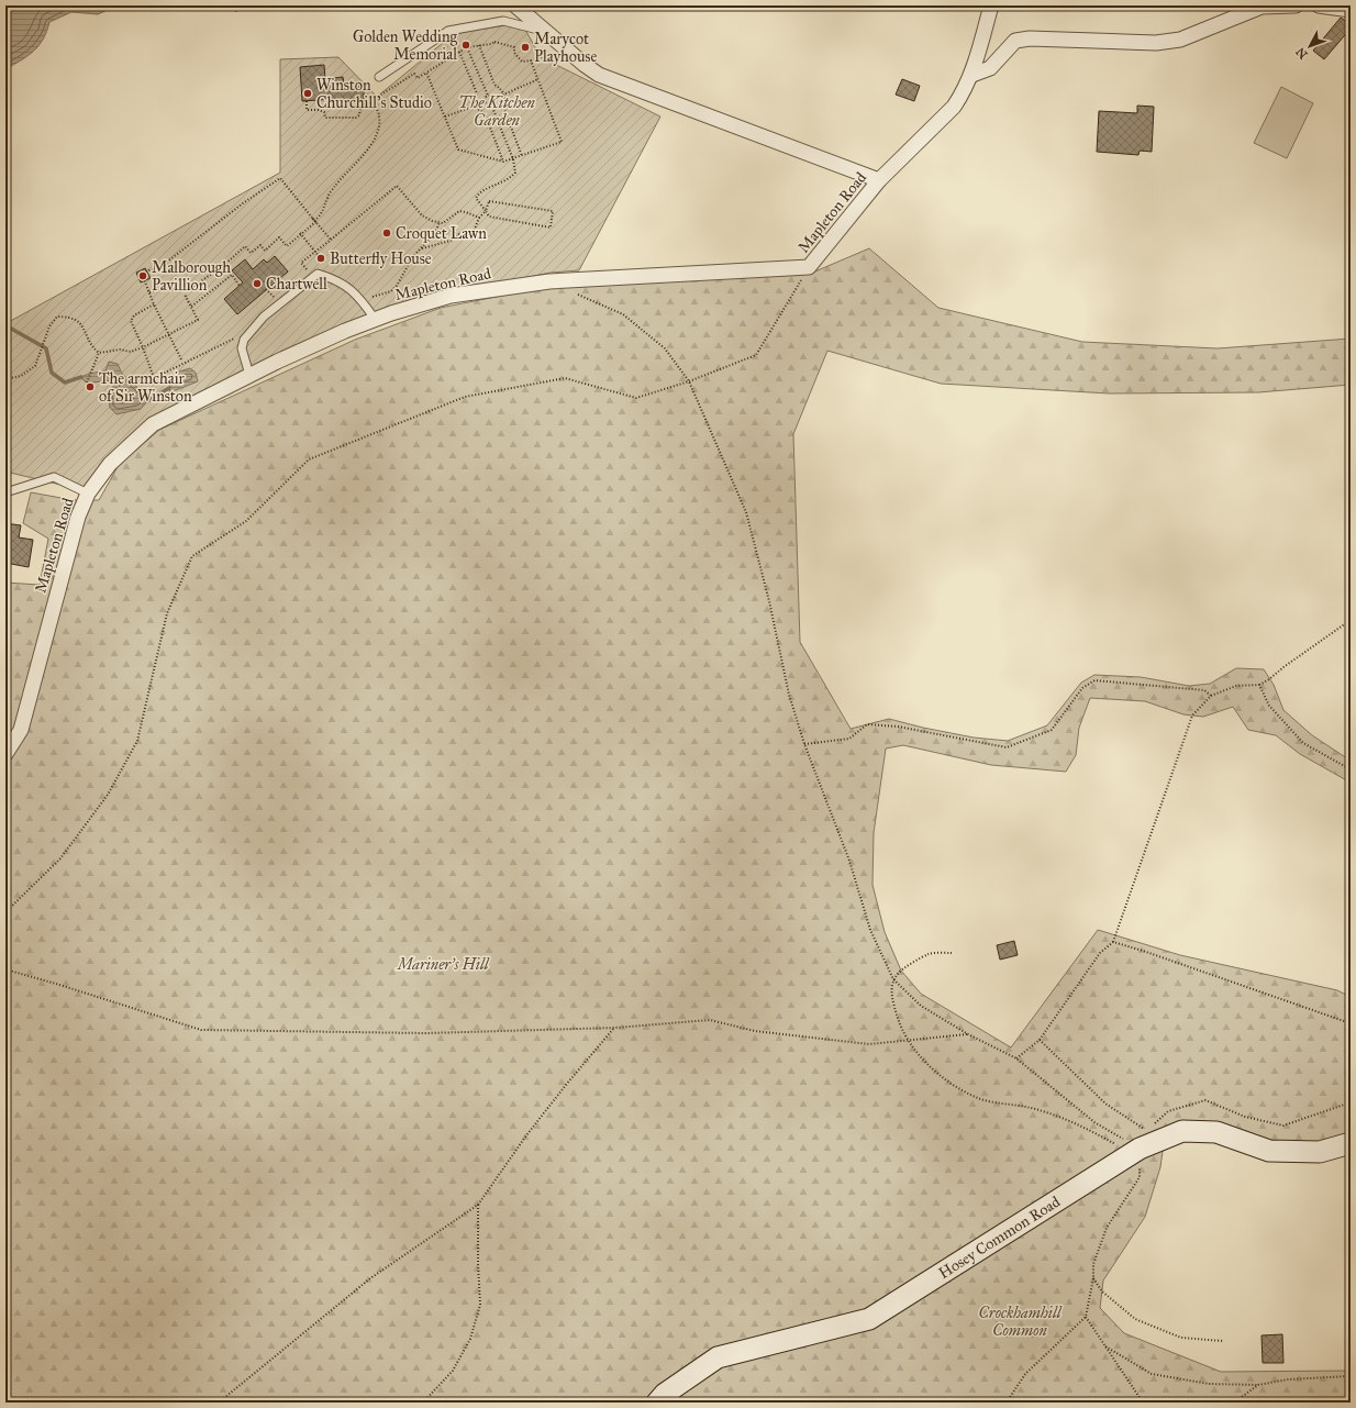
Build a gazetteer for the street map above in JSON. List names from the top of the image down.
{
  "streets": {
    "main road": ["Hosey Common Road"],
    "street": ["Mapleton Road"]
  },
  "parks": ["The Kitchen Garden", "Mariner's Hill", "Crockhamhill Common"],
  "places": [
    "Golden Wedding Memorial",
    "Marycot Playhouse",
    "Winston Churchill’s Studio",
    "Croquet Lawn",
    "Butterfly House",
    "Malborough Pavillion",
    "Chartwell",
    "The armchair of Sir Winston"
  ],
  "north": "bottom left"
}
